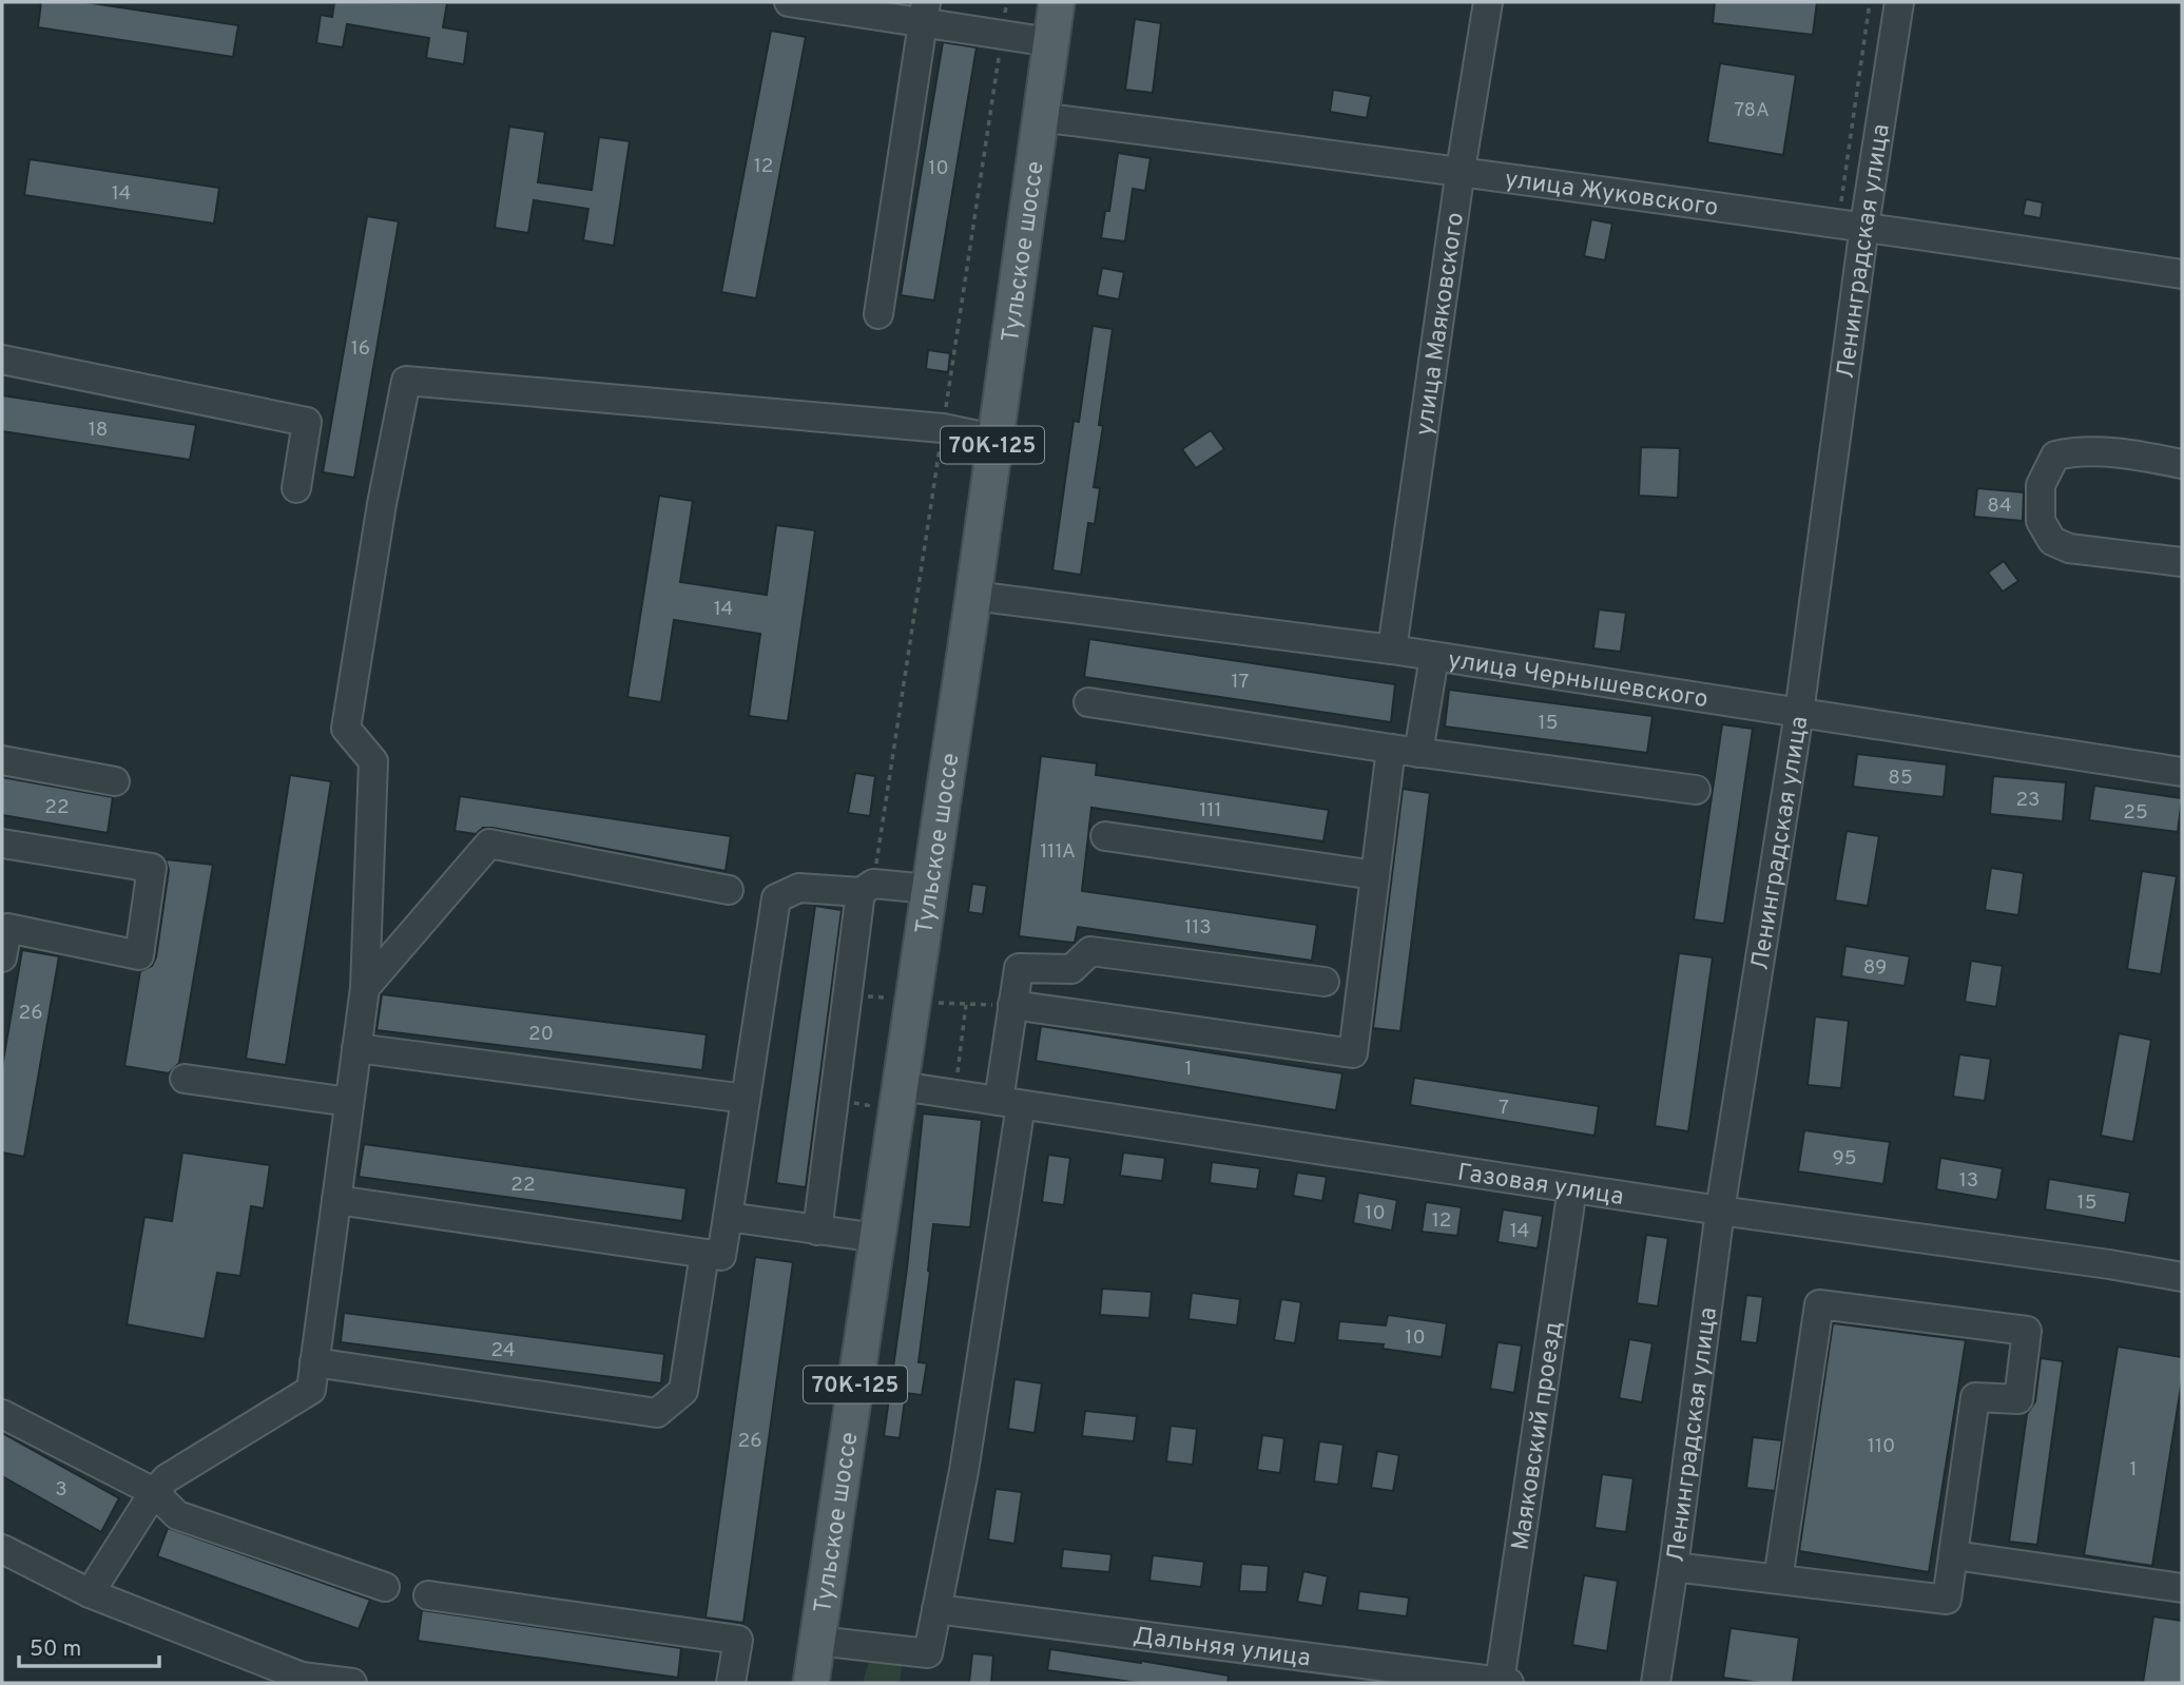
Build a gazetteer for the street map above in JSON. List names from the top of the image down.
{
  "streets": {
    "main road": ["Тульское шоссе", "70К-125"],
    "street": [
      "улица Жуковского",
      "Ленинградская улица",
      "улица Маяковского",
      "улица Чернышевского",
      "Газовая улица",
      "Маяковский проезд",
      "Дальняя улица"
    ]
  },
  "crossings": [
    ["улица Жуковского", "Тульское шоссе"],
    ["улица Жуковского", "Ленинградская улица"],
    ["улица Жуковского", "улица Маяковского"],
    ["Тульское шоссе", "улица Чернышевского"],
    ["Тульское шоссе", "Газовая улица"],
    ["Ленинградская улица", "улица Чернышевского"],
    ["Ленинградская улица", "Газовая улица"],
    ["улица Маяковского", "улица Чернышевского"],
    ["Газовая улица", "Маяковский проезд"],
    ["Маяковский проезд", "Дальняя улица"]
  ],
  "house_numbers": [
    "78А",
    "12",
    "10",
    "14",
    "16",
    "18",
    "84",
    "14",
    "17",
    "15",
    "85",
    "23",
    "22",
    "111",
    "25",
    "111А",
    "113",
    "89",
    "26",
    "20",
    "1",
    "7",
    "95",
    "13",
    "22",
    "15",
    "10",
    "12",
    "14",
    "10",
    "24",
    "26",
    "110",
    "1",
    "3"
  ],
  "scale_bar": "50 m"
}
